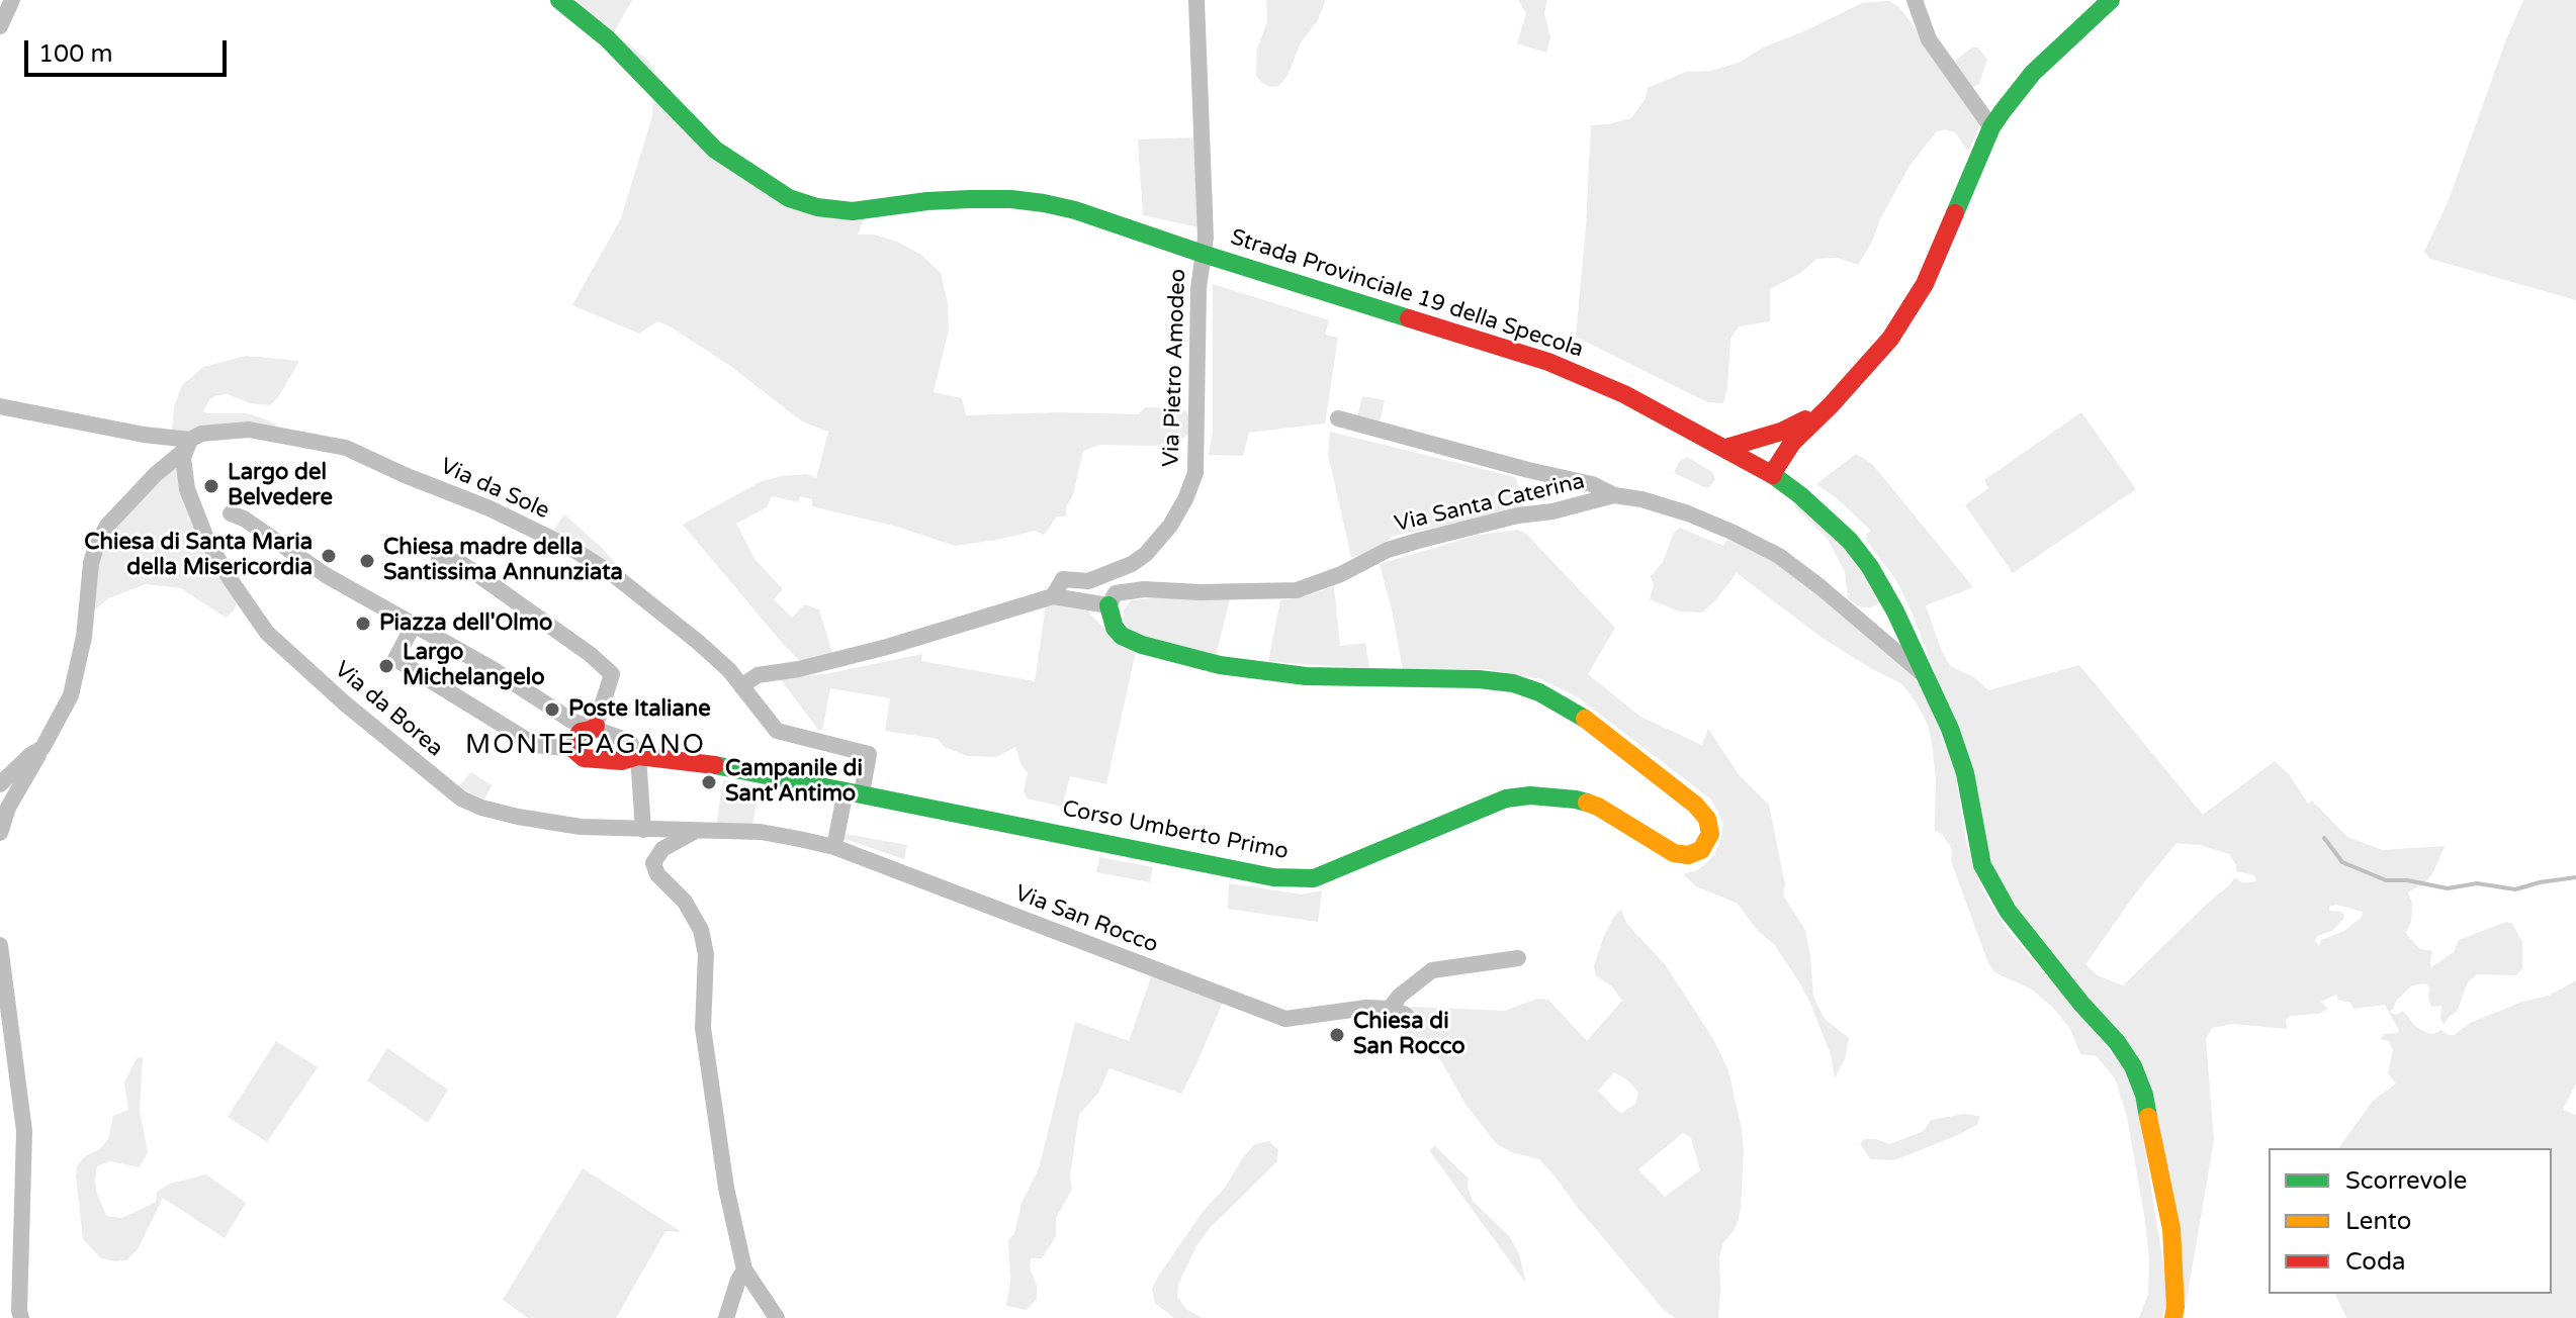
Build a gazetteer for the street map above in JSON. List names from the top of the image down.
{
  "streets": {
    "street": [
      "Strada Provinciale 19 della Specola",
      "Via Pietro Amodeo",
      "Via da Sole",
      "Via Santa Caterina",
      "Via da Borea",
      "Corso Umberto Primo",
      "Via San Rocco"
    ]
  },
  "crossings": [
    ["Strada Provinciale 19 della Specola", "Via Pietro Amodeo"],
    ["Strada Provinciale 19 della Specola", "Via Santa Caterina"],
    ["Via da Sole", "Via da Borea"],
    ["Via da Sole", "Corso Umberto Primo"],
    ["Via Santa Caterina", "Corso Umberto Primo"],
    ["Via da Borea", "Via San Rocco"]
  ],
  "districts": ["MONTEPAGANO"],
  "places": [
    "Largo del Belvedere",
    "Chiesa di Santa Maria della Misericordia",
    "Chiesa madre della Santissima Annunziata",
    "Piazza dell'Olmo",
    "Largo Michelangelo",
    "Poste Italiane",
    "Campanile di Sant'Antimo",
    "Chiesa di San Rocco"
  ],
  "legend": ["Scorrevole", "Lento", "Coda"],
  "scale_bar": "100 m"
}
